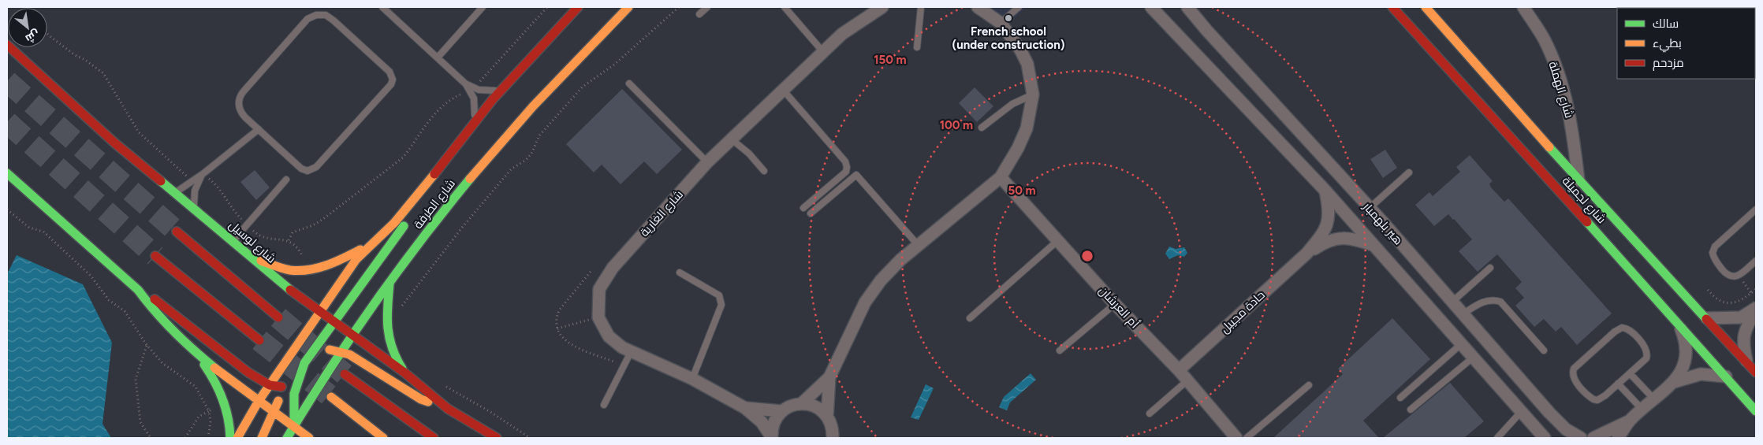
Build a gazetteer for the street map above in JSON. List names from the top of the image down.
{
  "streets": {
    "main road": ["شارع لجميلة", "شارع الطرفة", "شارع لوسيل"],
    "street": [
      "شارع الهملة",
      "شارع الغارية",
      "هير بلهمبار",
      "أم العرشان",
      "حادة مجيبل"
    ]
  },
  "crossings": [
    ["شارع الهملة", "شارع لجميلة"],
    ["شارع الطرفة", "شارع لوسيل"],
    ["هير بلهمبار", "حادة مجيبل"],
    ["أم العرشان", "حادة مجيبل"]
  ],
  "places": ["French school (under construction)"],
  "legend": ["سالك", "بطيء", "مزدحم"],
  "north": "bottom right",
  "rings": ["150 m", "100 m", "50 m"]
}
